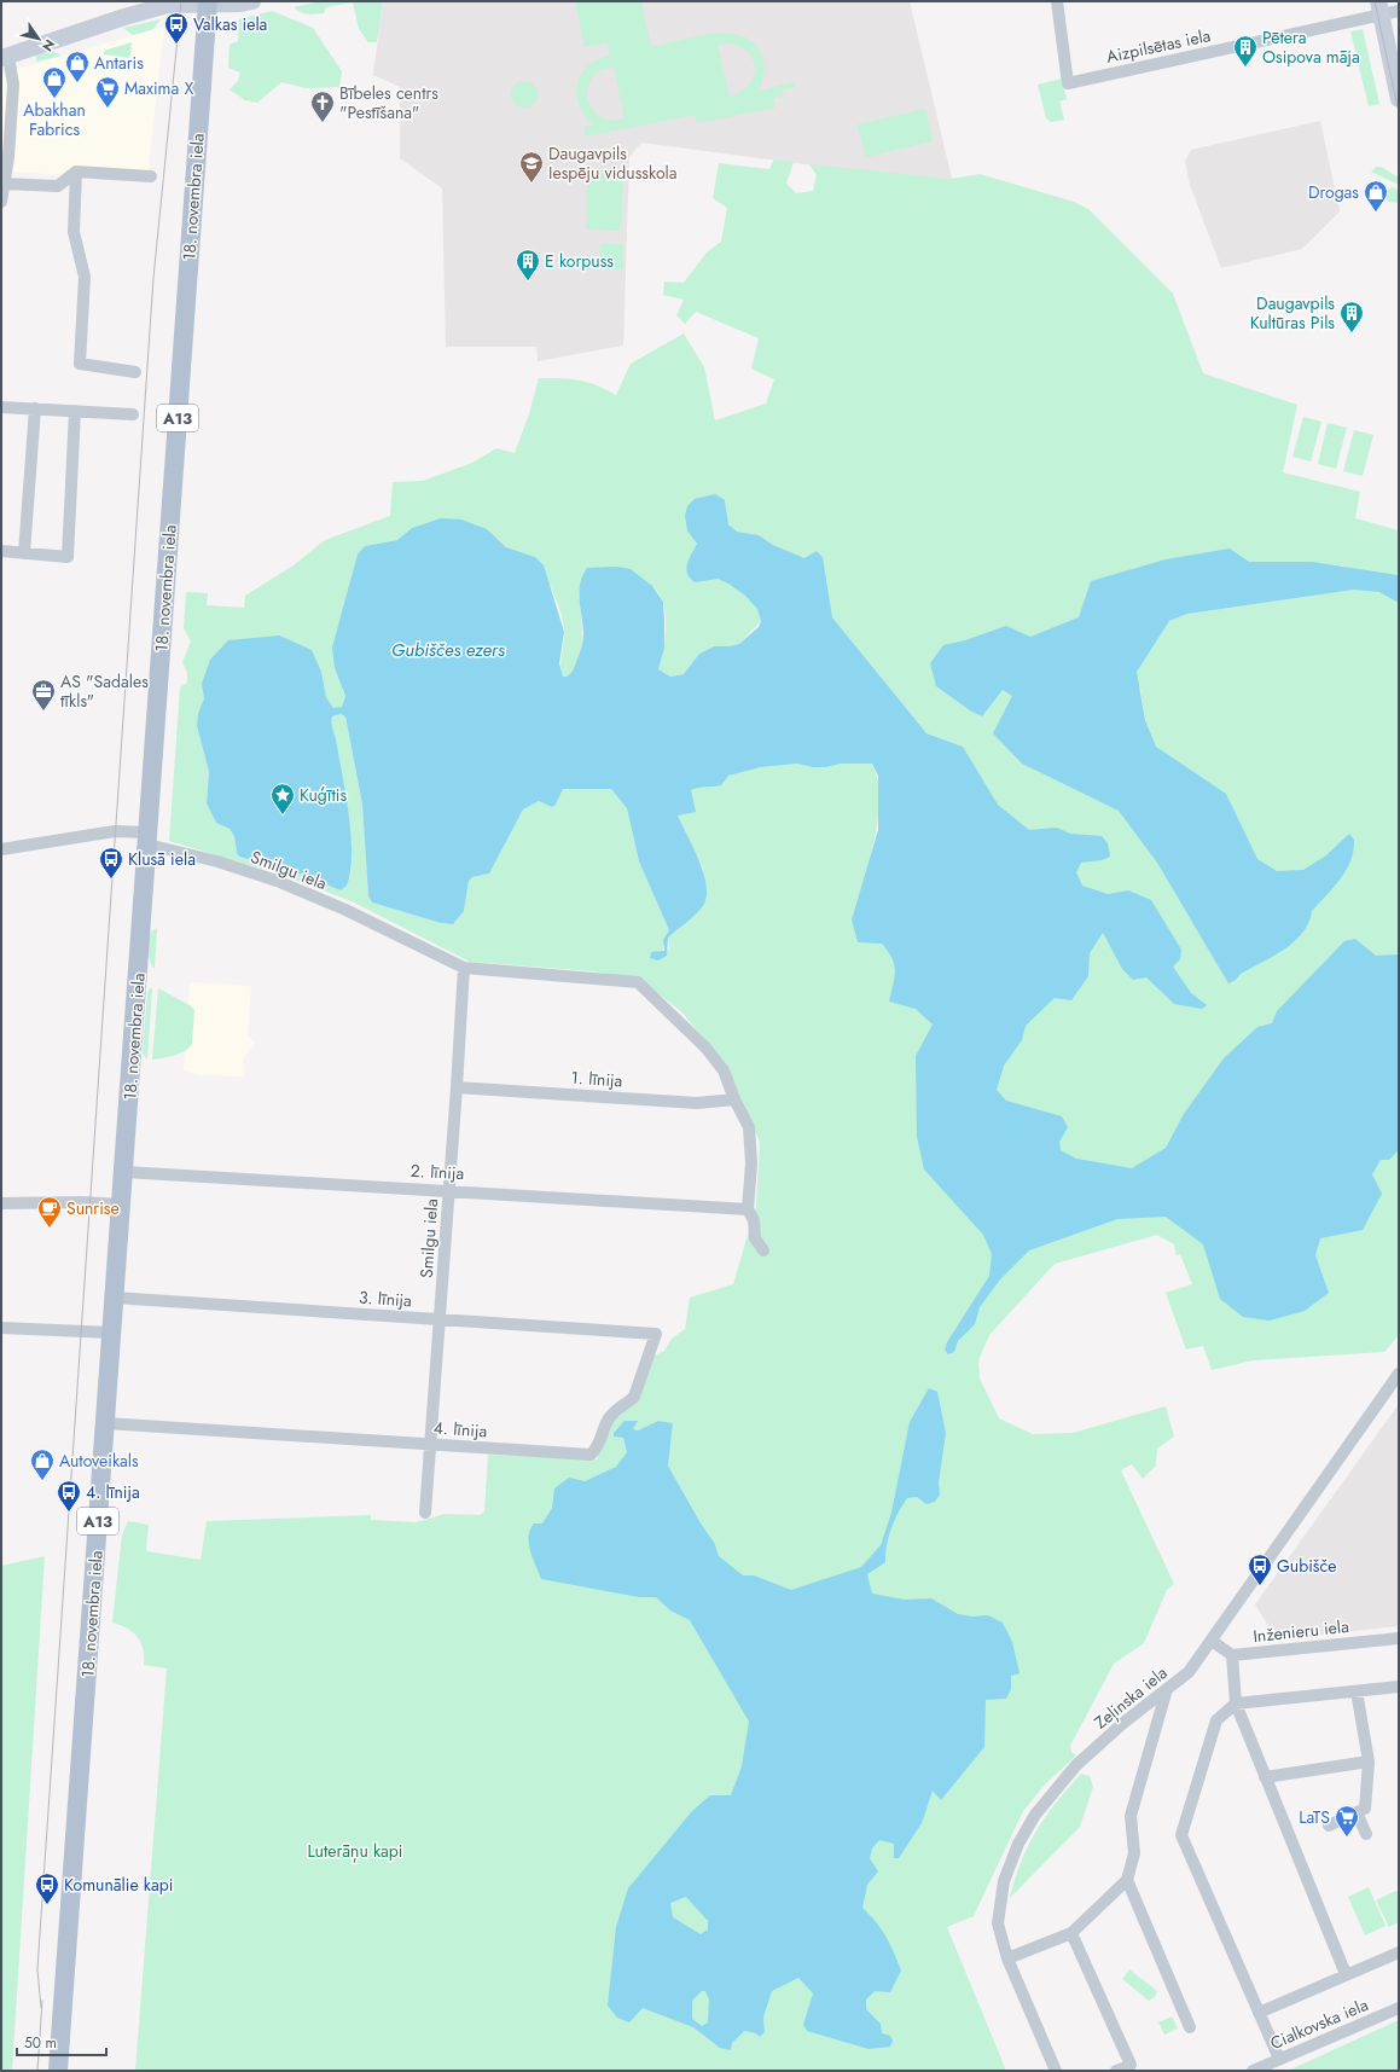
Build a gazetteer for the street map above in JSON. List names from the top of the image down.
{
  "streets": {
    "main road": ["18. novembra iela", "A13"],
    "street": [
      "Aizpilsētas iela",
      "Smilgu iela",
      "1. līnija",
      "2. līnija",
      "3. līnija",
      "4. līnija",
      "Inženieru iela",
      "Zeļinska iela",
      "Cialkovska iela"
    ]
  },
  "crossings": [
    ["18. novembra iela", "Smilgu iela"],
    ["18. novembra iela", "2. līnija"],
    ["18. novembra iela", "3. līnija"],
    ["18. novembra iela", "4. līnija"],
    ["Smilgu iela", "1. līnija"],
    ["Smilgu iela", "2. līnija"],
    ["Smilgu iela", "3. līnija"],
    ["Smilgu iela", "4. līnija"],
    ["3. līnija", "4. līnija"],
    ["Inženieru iela", "Zeļinska iela"]
  ],
  "water": ["Gubiščes ezers"],
  "parks": ["Luterāņu kapi"],
  "places": {
    "bus stop": [
      "Valkas iela",
      "Klusā iela",
      "4. līnija",
      "Gubišče",
      "Komunālie kapi"
    ],
    "building": ["Pētera Osipova māja", "E korpuss", "Daugavpils Kultūras Pils"],
    "shop": [
      "Antaris",
      "Abakhan Fabrics",
      "Drogas",
      "Autoveikals"
    ],
    "supermarket": ["Maxima X", "LaTS"],
    "church": ["Bībeles centrs \"Pestīšana\""],
    "school or university": ["Daugavpils Iespēju vidusskola"],
    "office": ["AS \"Sadales tīkls\""],
    "place": ["Kuģītis"],
    "cafe": ["Sunrise"]
  },
  "scale_bar": "50 m",
  "north": "bottom right"
}
